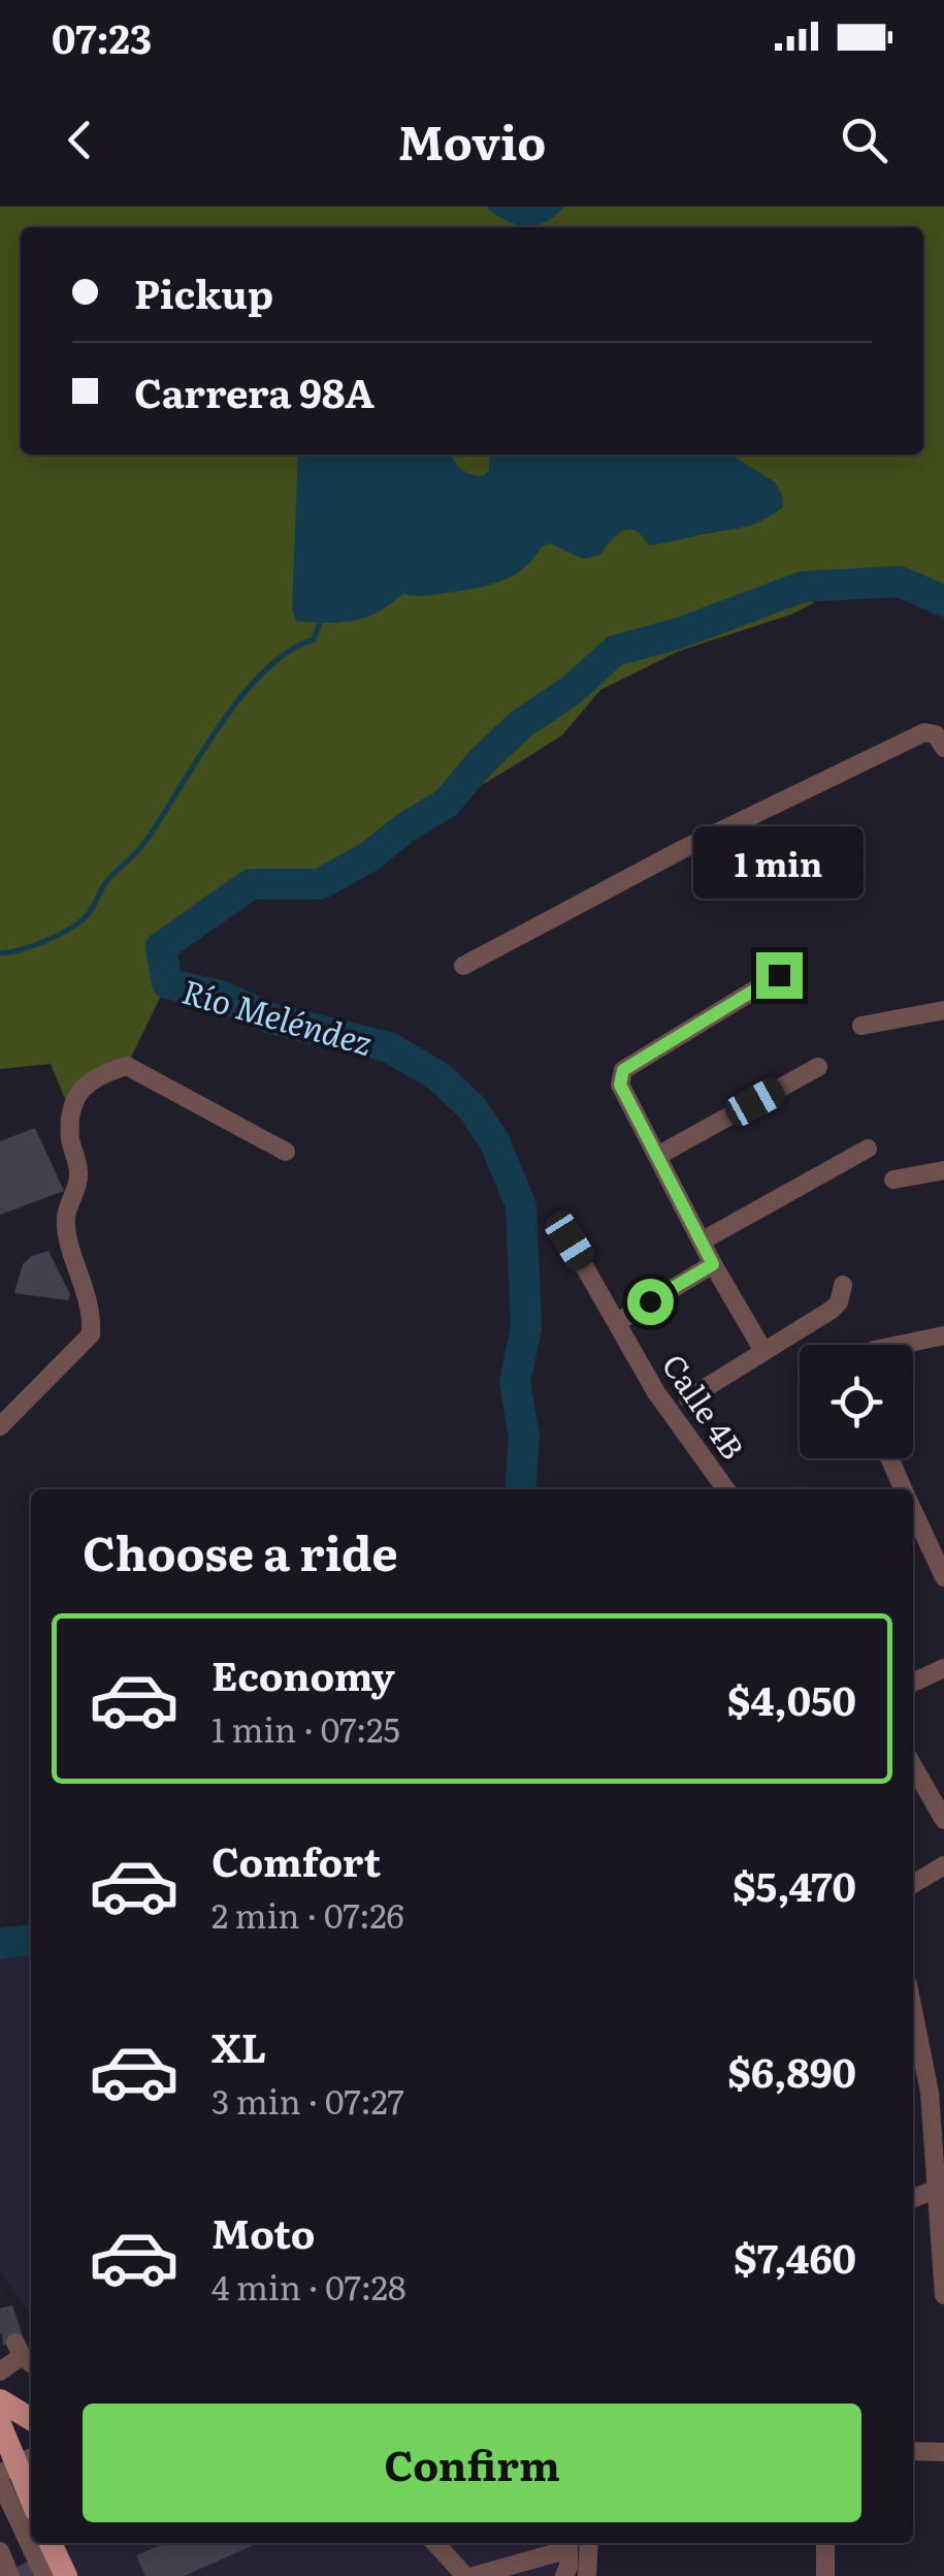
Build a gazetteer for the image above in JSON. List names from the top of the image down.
{
  "streets": {
    "street": ["Calle 4B"]
  },
  "water": ["Río Meléndez"],
  "page": {
    "status": "07:23",
    "header": "Movio",
    "banner": ["Pickup", "Carrera 98A"],
    "bubble": "1 min",
    "heading": "Choose a ride",
    "list": [
      {
        "name": "Economy",
        "note": "1 min · 07:25",
        "value": "$4,050"
      },
      {
        "name": "Comfort",
        "note": "2 min · 07:26",
        "value": "$5,470"
      },
      {
        "name": "XL",
        "note": "3 min · 07:27",
        "value": "$6,890"
      },
      {
        "name": "Moto",
        "note": "4 min · 07:28",
        "value": "$7,460"
      }
    ],
    "buttons": "Confirm"
  }
}
